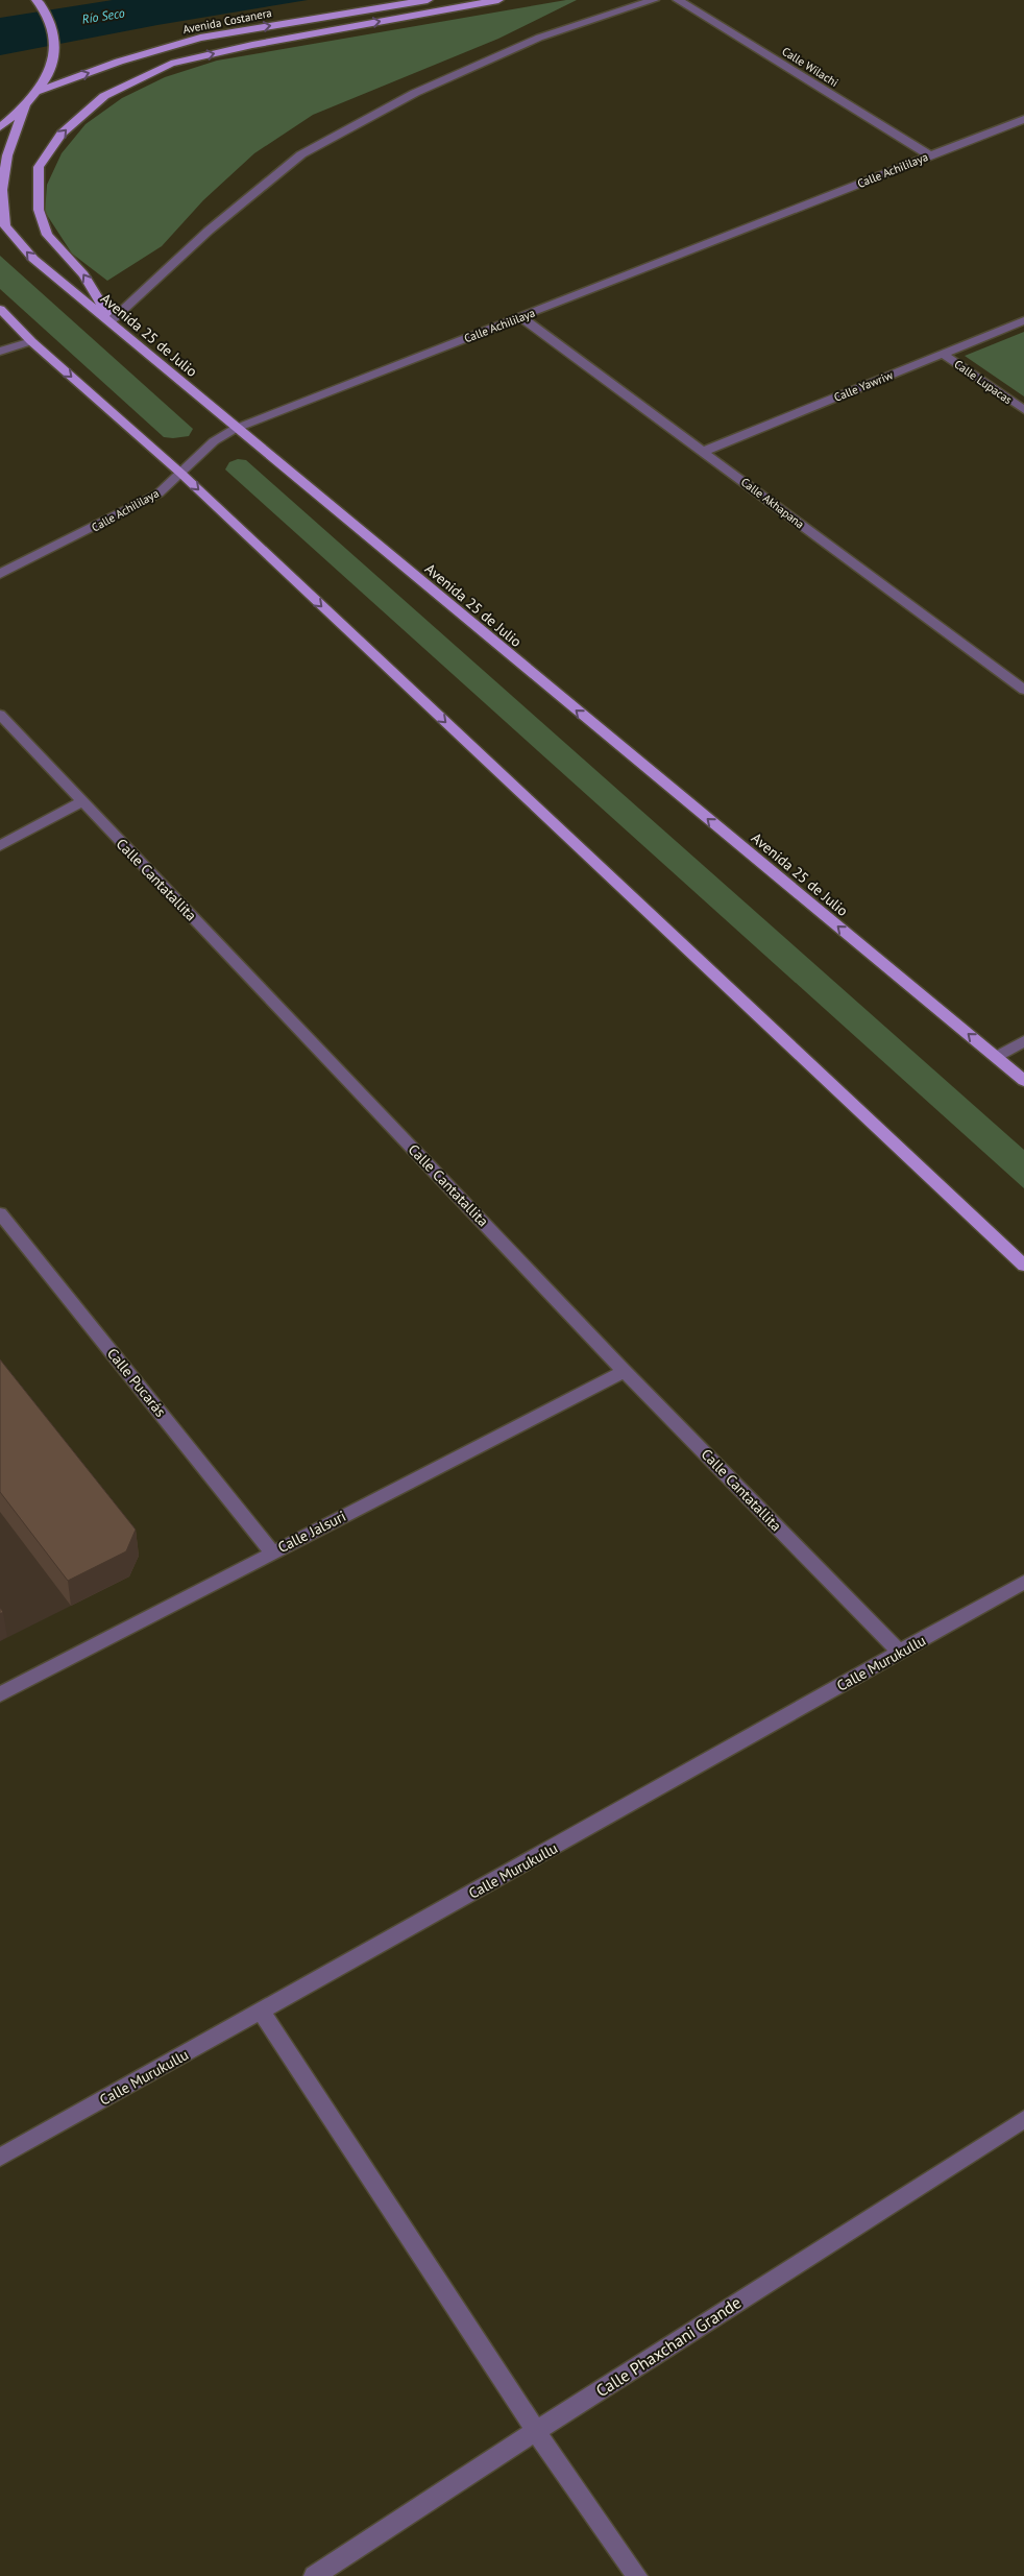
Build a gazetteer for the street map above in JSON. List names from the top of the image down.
{
  "streets": {
    "main road": ["Avenida Costanera", "Avenida 25 de Julio"],
    "street": [
      "Calle Wilachi",
      "Calle Achililaya",
      "Calle Lupacas",
      "Calle Yawriw",
      "Calle Akhapana",
      "Calle Cantatallita",
      "Calle Pucarás",
      "Calle Jalsuri",
      "Calle Murukullu",
      "Calle Phaxchani Grande"
    ]
  },
  "crossings": [
    ["Calle Wilachi", "Calle Achililaya"],
    ["Calle Achililaya", "Avenida 25 de Julio"],
    ["Calle Achililaya", "Calle Akhapana"],
    ["Calle Lupacas", "Calle Yawriw"],
    ["Calle Yawriw", "Calle Akhapana"],
    ["Calle Cantatallita", "Calle Jalsuri"],
    ["Calle Cantatallita", "Calle Murukullu"],
    ["Calle Pucarás", "Calle Jalsuri"]
  ],
  "one_way": ["Avenida Costanera"],
  "water": ["Río Seco"]
}
